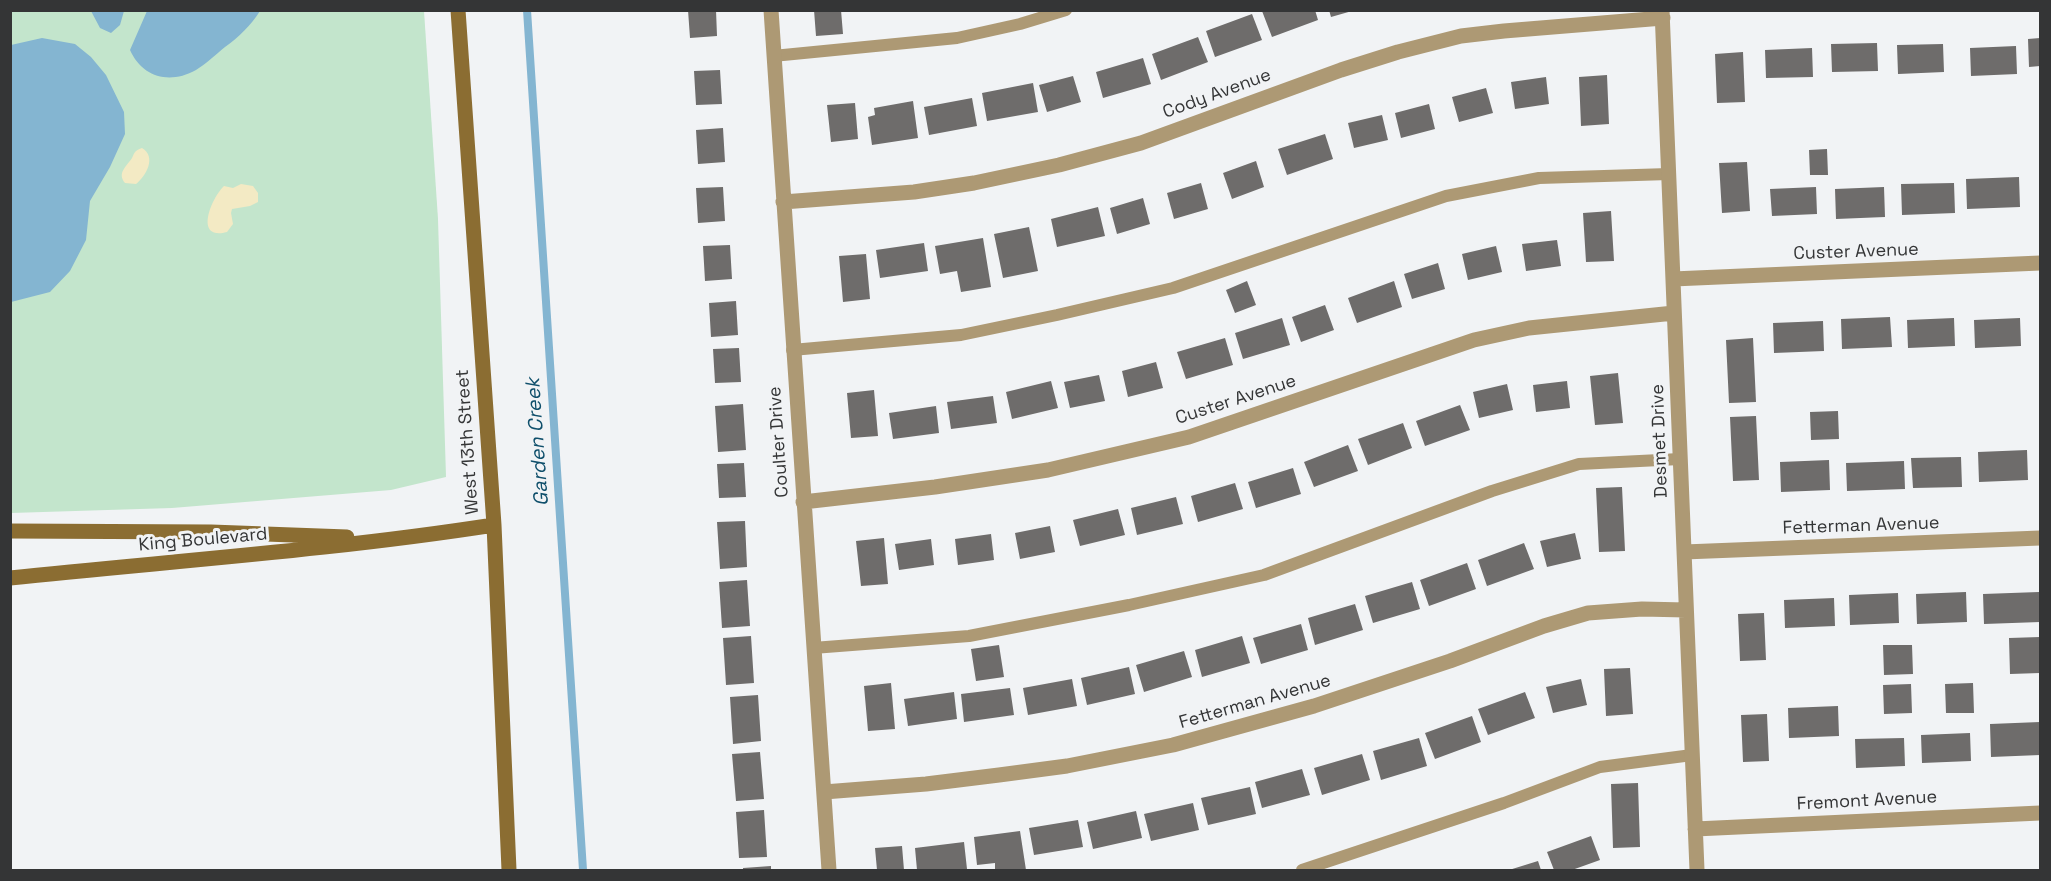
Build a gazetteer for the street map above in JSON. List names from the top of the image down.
{
  "streets": {
    "street": [
      "Cody Avenue",
      "Custer Avenue",
      "Desmet Drive",
      "West 13th Street",
      "Coulter Drive",
      "Fetterman Avenue",
      "King Boulevard",
      "Fremont Avenue"
    ]
  },
  "crossings": [
    ["Cody Avenue", "Desmet Drive"],
    ["Cody Avenue", "Coulter Drive"],
    ["Custer Avenue", "Desmet Drive"],
    ["Custer Avenue", "Coulter Drive"],
    ["Desmet Drive", "Fetterman Avenue"],
    ["Desmet Drive", "Fremont Avenue"],
    ["West 13th Street", "King Boulevard"],
    ["Coulter Drive", "Fetterman Avenue"]
  ],
  "water": ["Garden Creek"]
}
